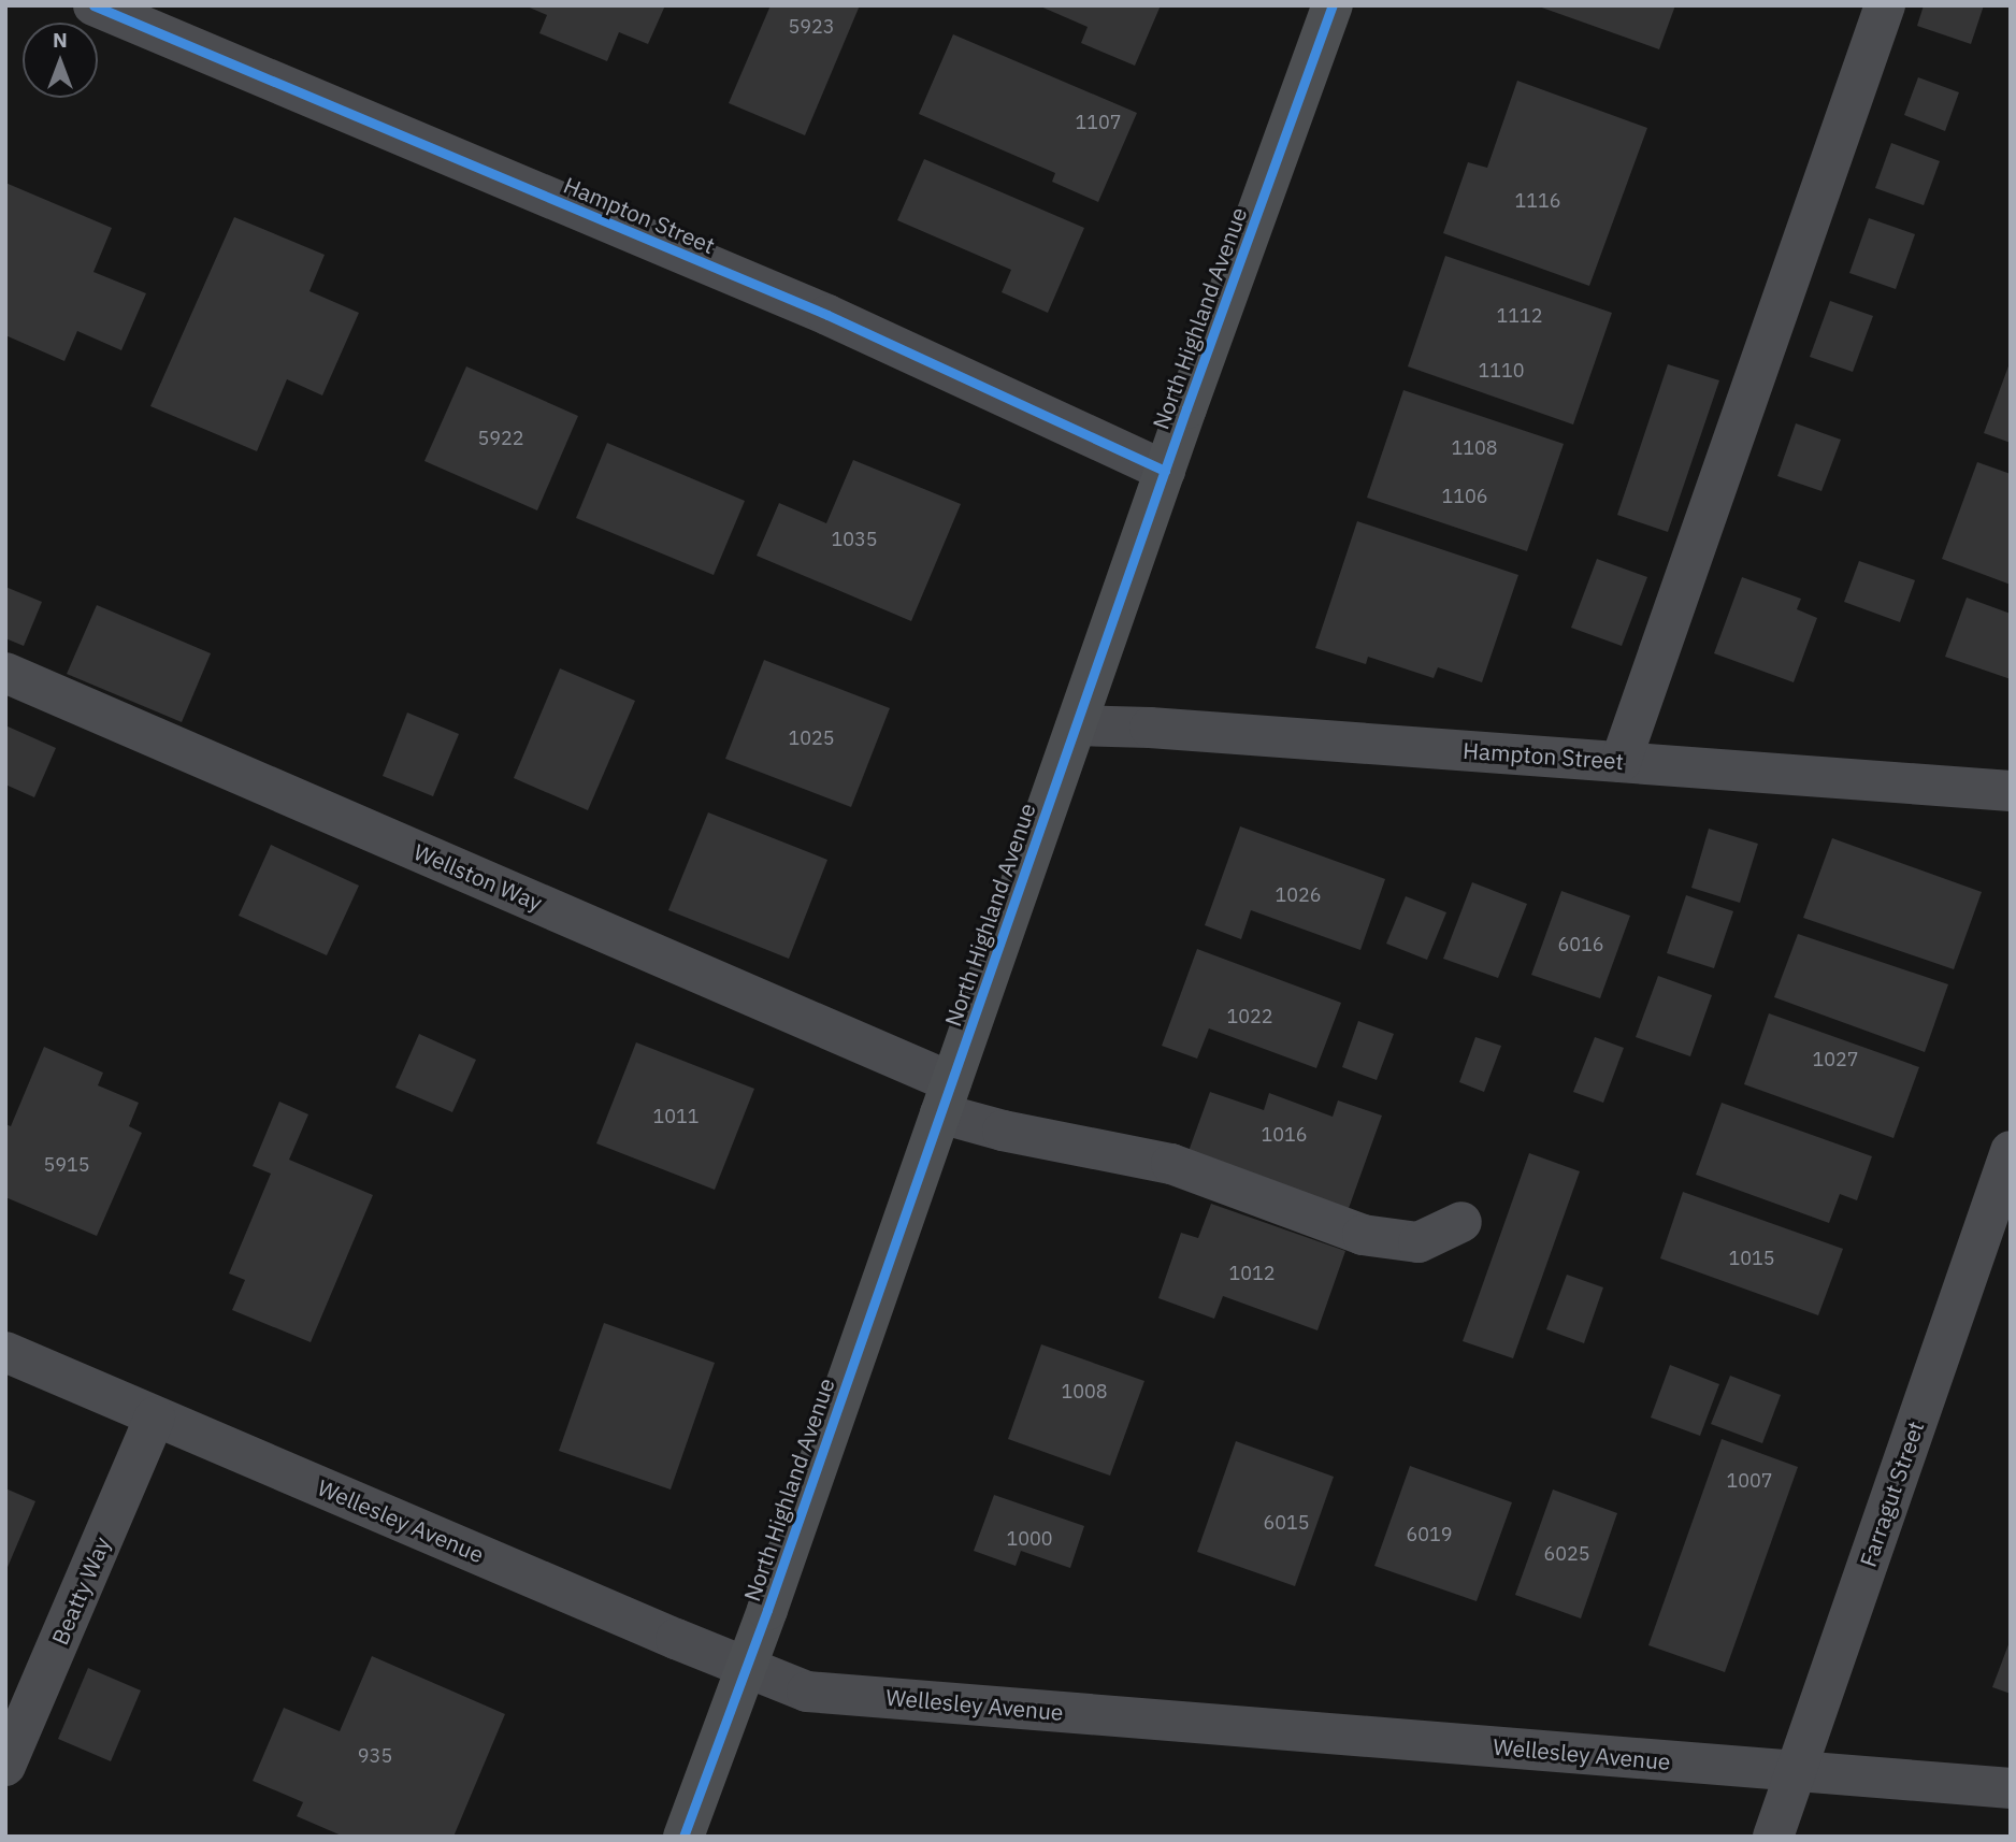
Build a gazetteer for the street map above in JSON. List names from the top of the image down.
{
  "streets": {
    "main road": ["North Highland Avenue"],
    "street": [
      "Hampton Street",
      "Wellston Way",
      "Farragut Street",
      "Wellesley Avenue",
      "Beatty Way"
    ]
  },
  "crossings": [
    ["Hampton Street", "North Highland Avenue"],
    ["North Highland Avenue", "Wellston Way"],
    ["North Highland Avenue", "Wellesley Avenue"],
    ["Farragut Street", "Wellesley Avenue"],
    ["Wellesley Avenue", "Beatty Way"]
  ],
  "house_numbers": [
    "5923",
    "1107",
    "1116",
    "1112",
    "1110",
    "5922",
    "1108",
    "1106",
    "1035",
    "1025",
    "1026",
    "6016",
    "1022",
    "1027",
    "1011",
    "1016",
    "5915",
    "1015",
    "1012",
    "1008",
    "1007",
    "6015",
    "6019",
    "1000",
    "6025",
    "935"
  ],
  "north": "top"
}
